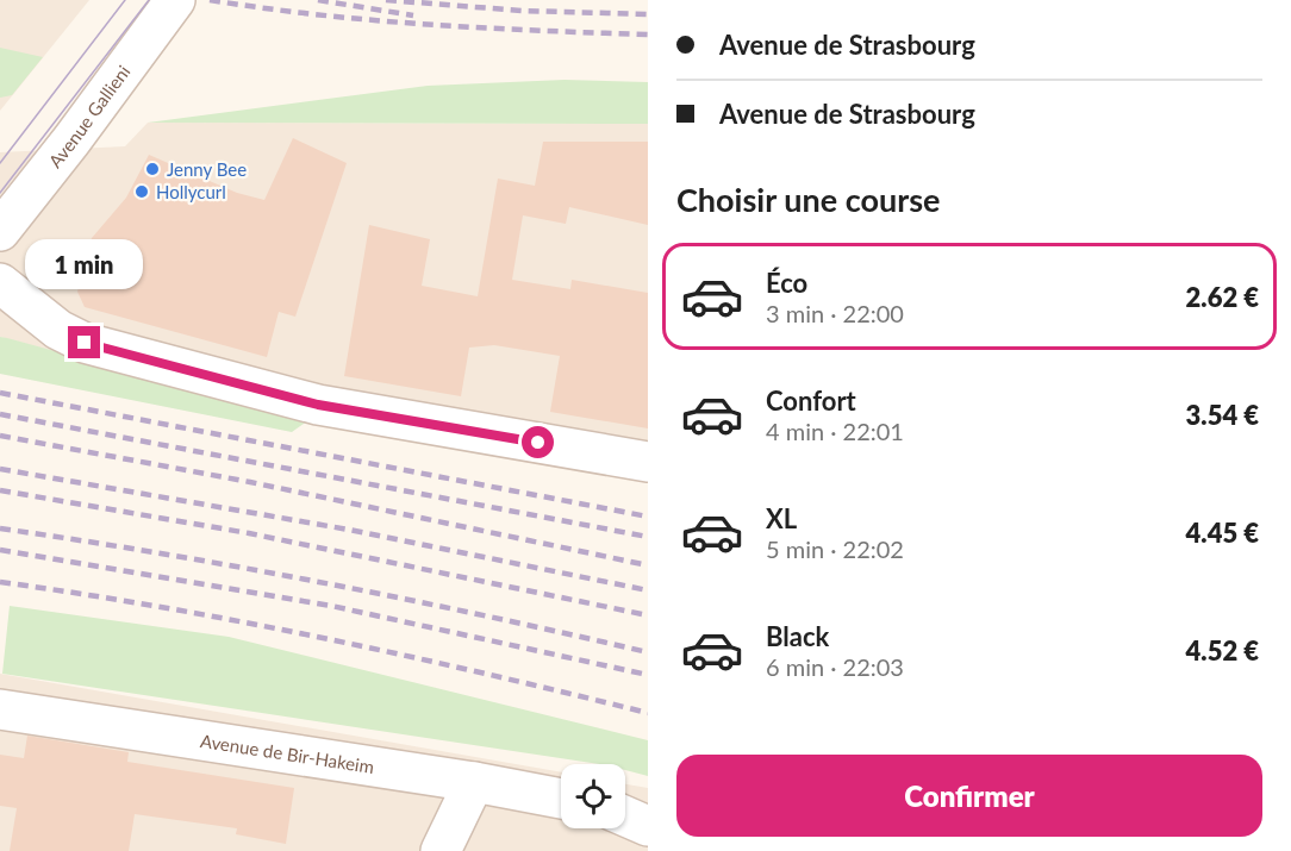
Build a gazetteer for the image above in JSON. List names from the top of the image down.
{
  "streets": {
    "street": ["Avenue Gallieni", "Avenue de Bir-Hakeim"]
  },
  "places": ["Jenny Bee", "Hollycurl"],
  "page": {
    "banner": ["Avenue de Strasbourg", "Avenue de Strasbourg"],
    "heading": "Choisir une course",
    "bubble": "1 min",
    "list": [
      {
        "name": "Éco",
        "note": "3 min · 22:00",
        "value": "2.62 €"
      },
      {
        "name": "Confort",
        "note": "4 min · 22:01",
        "value": "3.54 €"
      },
      {
        "name": "XL",
        "note": "5 min · 22:02",
        "value": "4.45 €"
      },
      {
        "name": "Black",
        "note": "6 min · 22:03",
        "value": "4.52 €"
      }
    ],
    "buttons": "Confirmer"
  }
}
